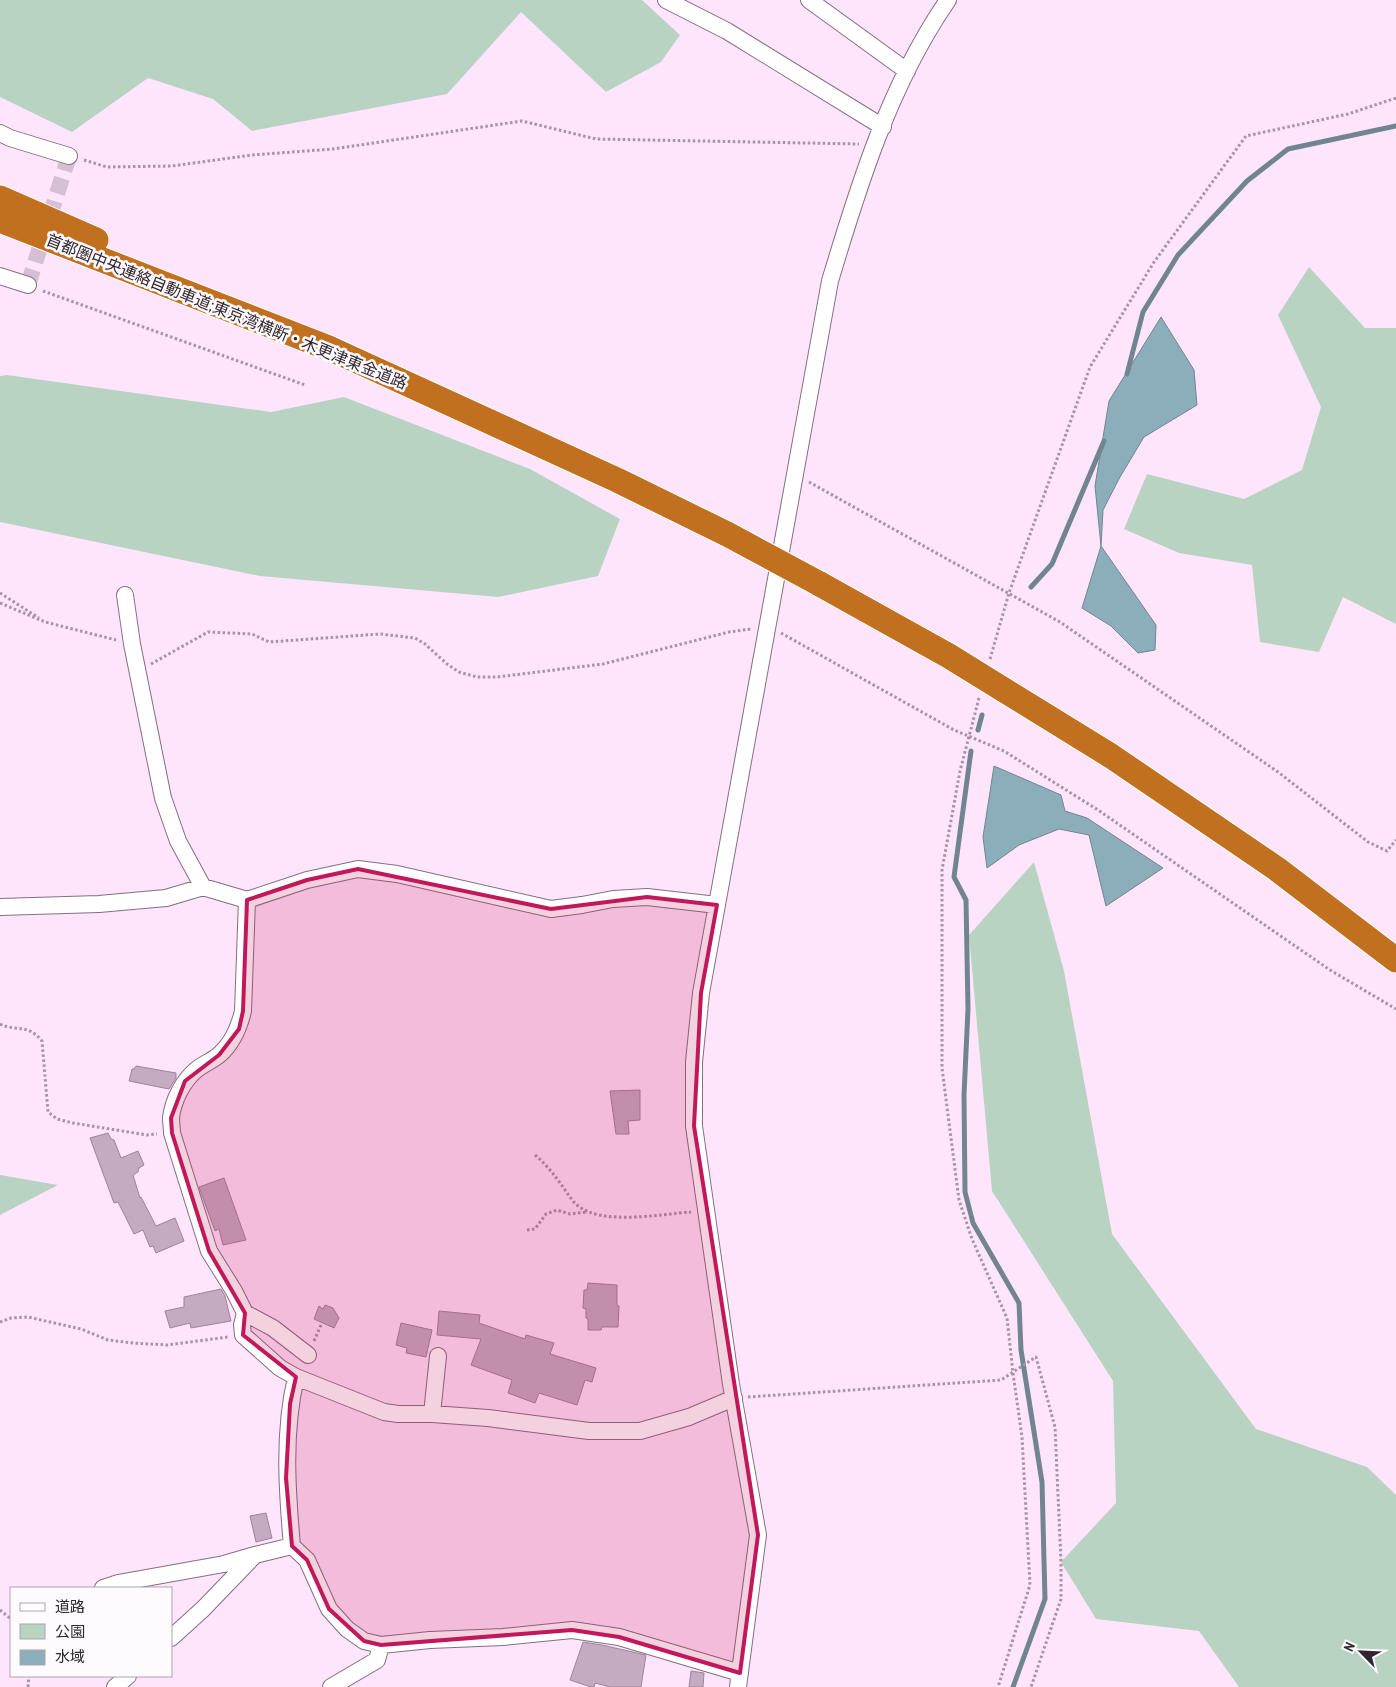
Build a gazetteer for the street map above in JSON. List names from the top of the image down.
{
  "streets": {
    "highway": ["首都圏中央連絡自動車道;東京湾横断・木更津東金道路"]
  },
  "legend": ["道路", "公園", "水域"],
  "north": "top left"
}
